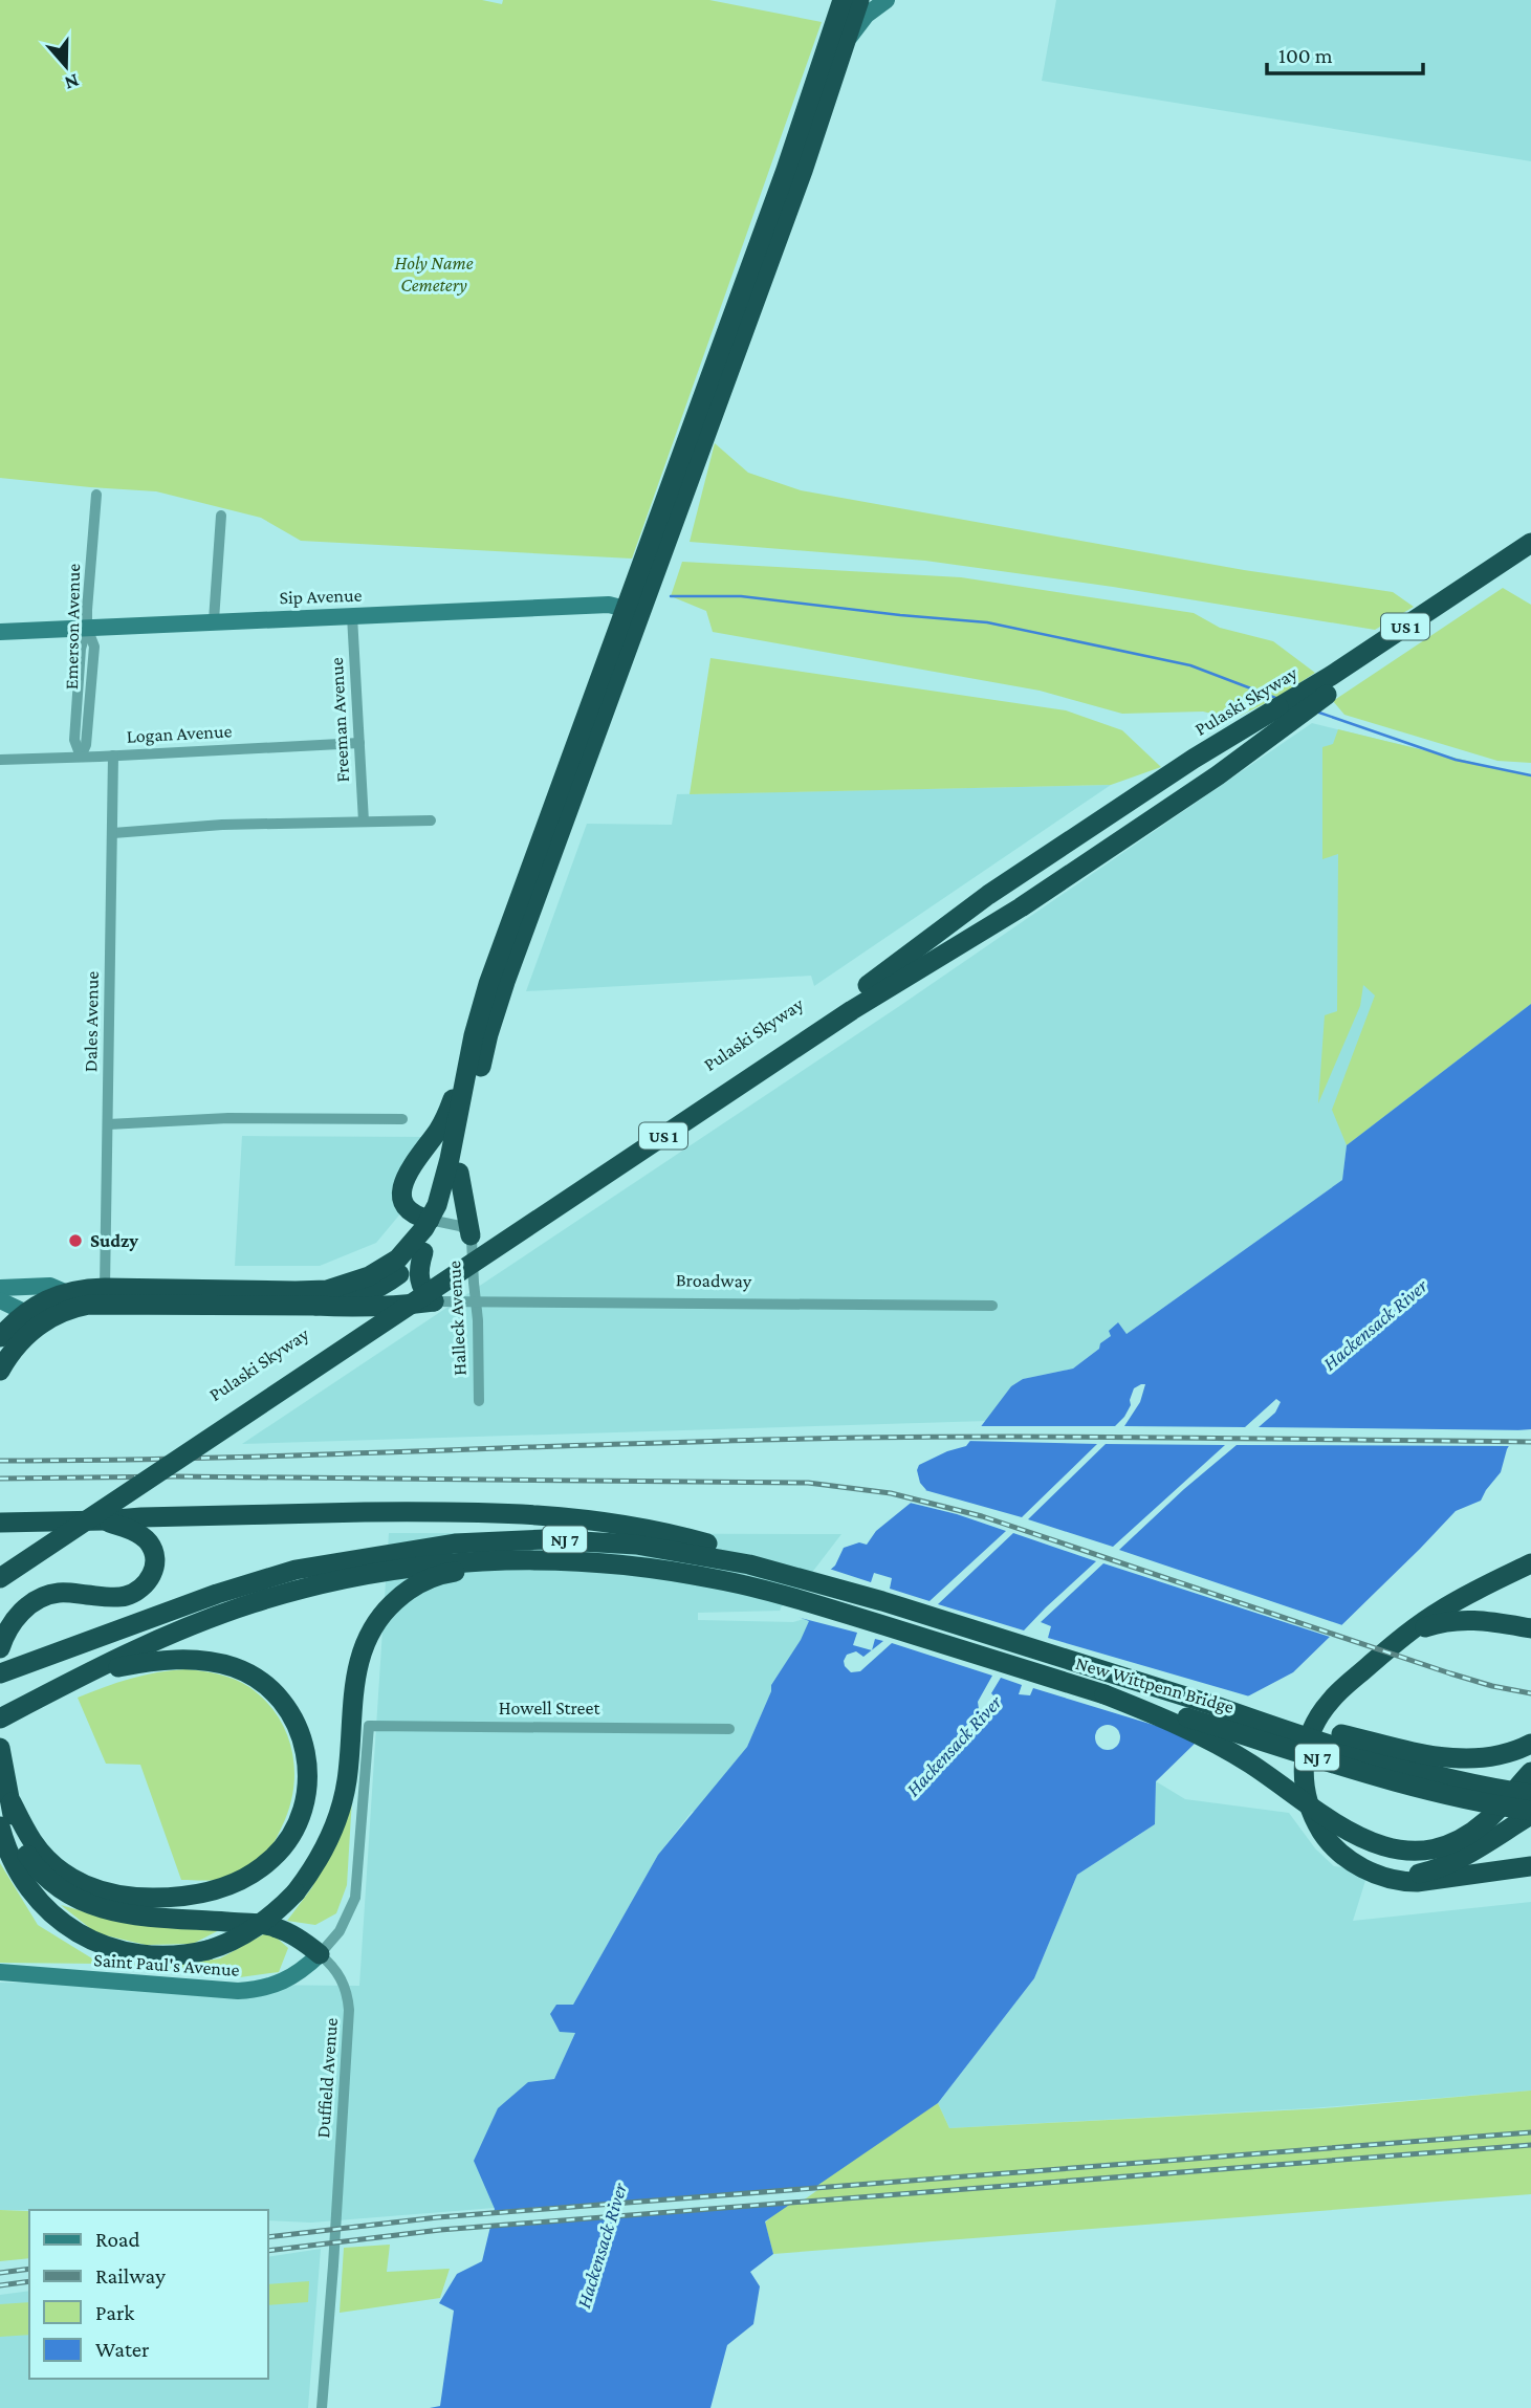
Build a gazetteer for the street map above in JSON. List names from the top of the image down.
{
  "streets": {
    "highway": [
      "US 1",
      "Pulaski Skyway",
      "NJ 7",
      "New Wittpenn Bridge"
    ],
    "street": [
      "Sip Avenue",
      "Emerson Avenue",
      "Freeman Avenue",
      "Logan Avenue",
      "Dales Avenue",
      "Broadway",
      "Halleck Avenue",
      "Howell Street",
      "Saint Paul's Avenue",
      "Duffield Avenue"
    ]
  },
  "crossings": [
    ["Sip Avenue", "Emerson Avenue"],
    ["Sip Avenue", "Freeman Avenue"],
    ["Emerson Avenue", "Logan Avenue"],
    ["Freeman Avenue", "Logan Avenue"],
    ["Logan Avenue", "Dales Avenue"],
    ["Broadway", "Halleck Avenue"],
    ["NJ 7", "New Wittpenn Bridge"],
    ["Howell Street", "Saint Paul's Avenue"],
    ["Howell Street", "Duffield Avenue"],
    ["Saint Paul's Avenue", "Duffield Avenue"]
  ],
  "water": ["Hackensack River"],
  "parks": ["Holy Name Cemetery"],
  "places": ["Sudzy"],
  "legend": [
    "Road",
    "Railway",
    "Park",
    "Water"
  ],
  "scale_bar": "100 m",
  "north": "bottom"
}
